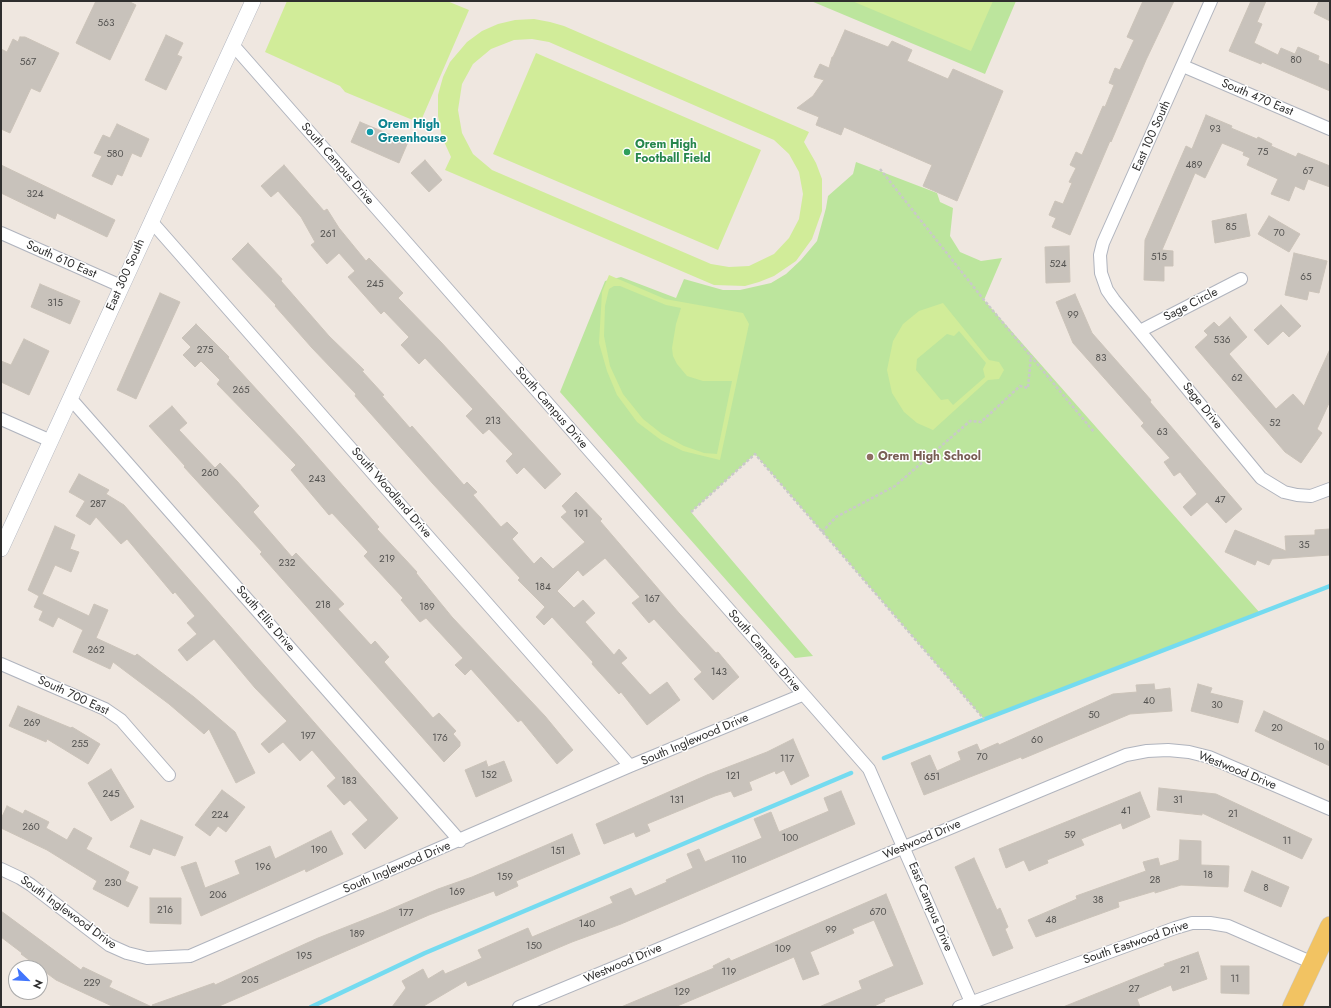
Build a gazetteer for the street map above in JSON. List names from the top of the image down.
{
  "streets": {
    "street": [
      "South 470 East",
      "East 100 South",
      "South Campus Drive",
      "South 610 East",
      "East 300 South",
      "Sage Circle",
      "Sage Drive",
      "South Woodland Drive",
      "South Ellis Drive",
      "South 700 East",
      "South Inglewood Drive",
      "Westwood Drive",
      "East Campus Drive",
      "South Eastwood Drive"
    ]
  },
  "crossings": [
    ["South 470 East", "East 100 South"],
    ["East 100 South", "Sage Drive"],
    ["South Campus Drive", "East 300 South"],
    ["South Campus Drive", "South Inglewood Drive"],
    ["South Campus Drive", "East Campus Drive"],
    ["South 610 East", "East 300 South"],
    ["East 300 South", "South Woodland Drive"],
    ["East 300 South", "South Ellis Drive"],
    ["Sage Circle", "Sage Drive"],
    ["South Woodland Drive", "South Inglewood Drive"],
    ["South Ellis Drive", "South Inglewood Drive"],
    ["Westwood Drive", "East Campus Drive"],
    ["East Campus Drive", "South Eastwood Drive"]
  ],
  "places": ["Orem High Greenhouse", "Orem High Football Field", "Orem High School"],
  "house_numbers": [
    "563",
    "80",
    "567",
    "93",
    "75",
    "580",
    "489",
    "67",
    "324",
    "85",
    "70",
    "261",
    "515",
    "524",
    "65",
    "245",
    "315",
    "99",
    "536",
    "275",
    "83",
    "62",
    "265",
    "213",
    "52",
    "63",
    "260",
    "243",
    "47",
    "287",
    "191",
    "35",
    "219",
    "232",
    "184",
    "167",
    "218",
    "189",
    "262",
    "143",
    "40",
    "30",
    "50",
    "269",
    "20",
    "197",
    "176",
    "60",
    "255",
    "10",
    "70",
    "117",
    "152",
    "121",
    "651",
    "183",
    "245",
    "131",
    "31",
    "41",
    "21",
    "224",
    "260",
    "59",
    "100",
    "11",
    "190",
    "151",
    "110",
    "196",
    "18",
    "159",
    "28",
    "230",
    "8",
    "169",
    "206",
    "38",
    "216",
    "670",
    "177",
    "48",
    "140",
    "99",
    "189",
    "150",
    "109",
    "195",
    "21",
    "119",
    "11",
    "205",
    "229",
    "27",
    "129"
  ],
  "north": "bottom right"
}
